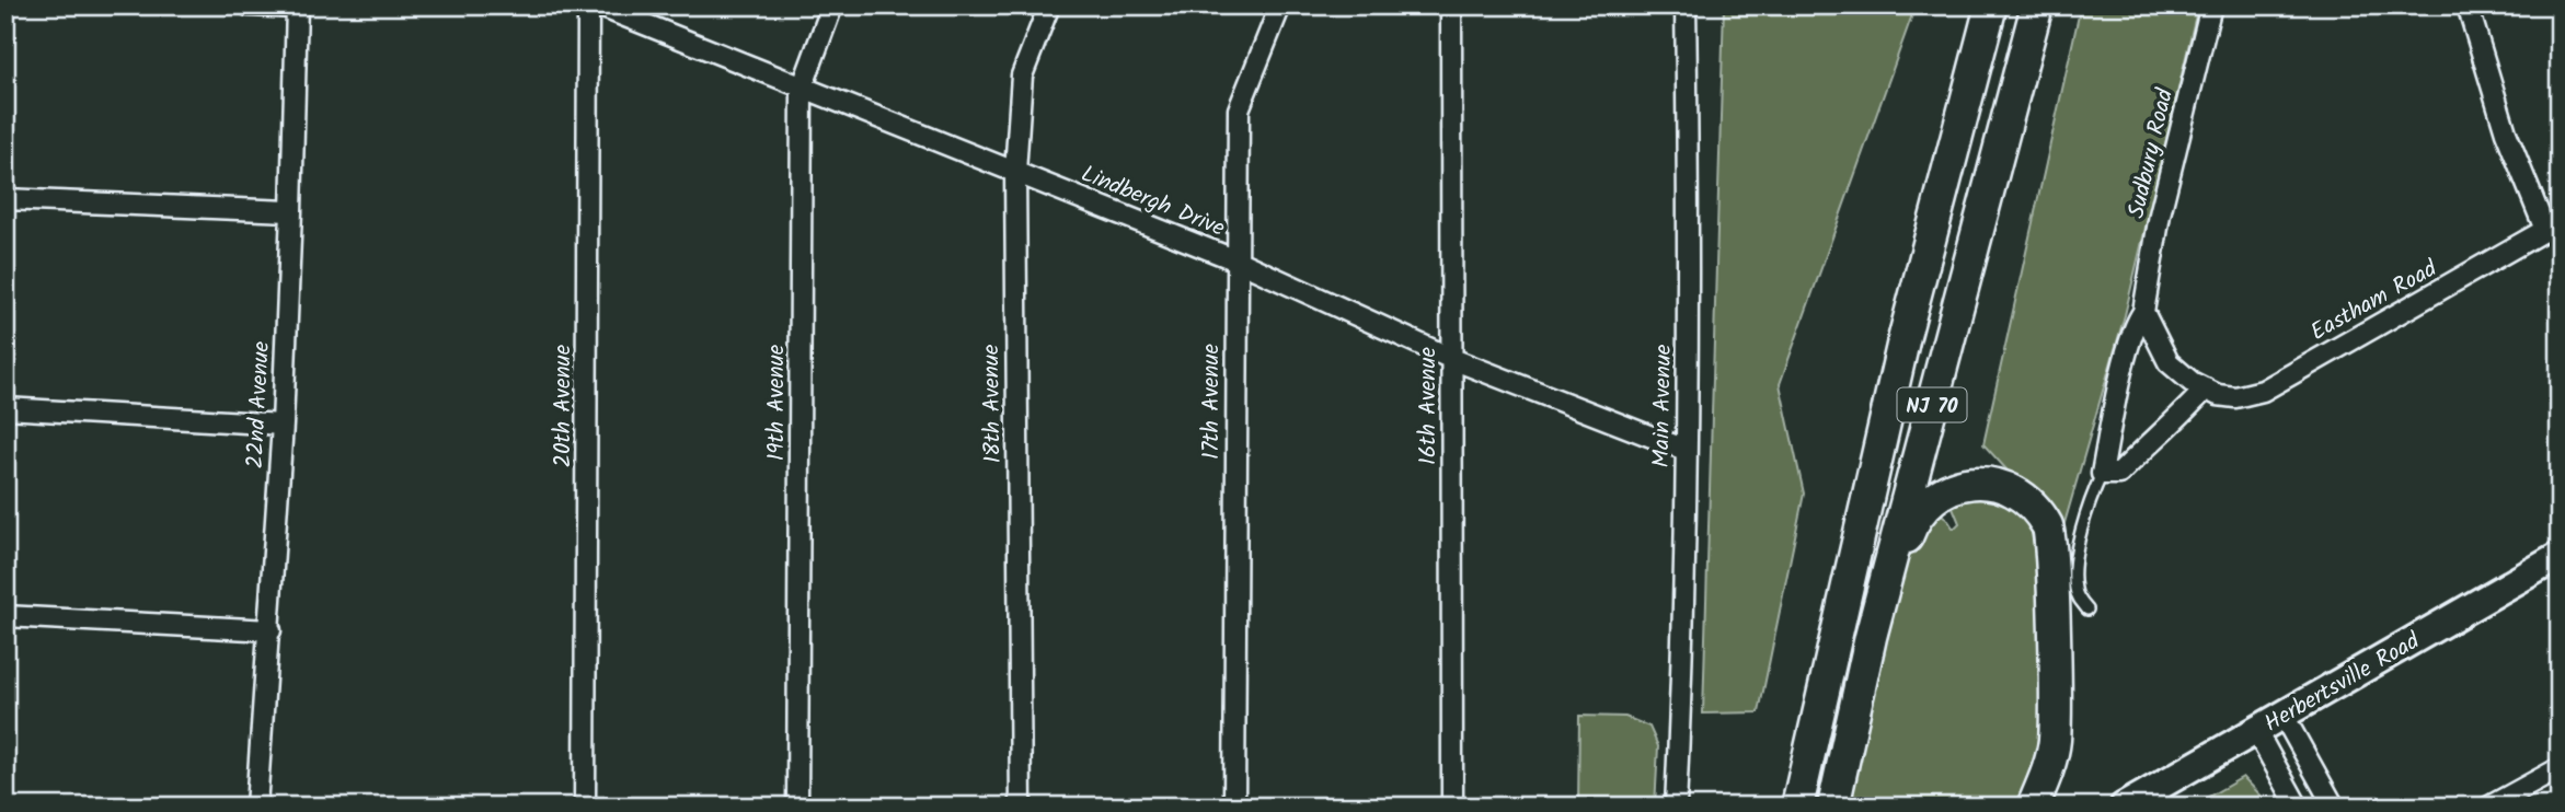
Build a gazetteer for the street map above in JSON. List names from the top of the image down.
{
  "streets": {
    "highway": ["NJ 70"],
    "main road": ["Herbertsville Road"],
    "street": [
      "Sudbury Road",
      "Lindbergh Drive",
      "Eastham Road",
      "17th Avenue",
      "19th Avenue",
      "18th Avenue",
      "22nd Avenue",
      "20th Avenue",
      "16th Avenue",
      "Main Avenue"
    ]
  },
  "crossings": [
    ["Lindbergh Drive", "17th Avenue"],
    ["Lindbergh Drive", "19th Avenue"],
    ["Lindbergh Drive", "18th Avenue"],
    ["Lindbergh Drive", "16th Avenue"],
    ["Lindbergh Drive", "Main Avenue"]
  ]
}
